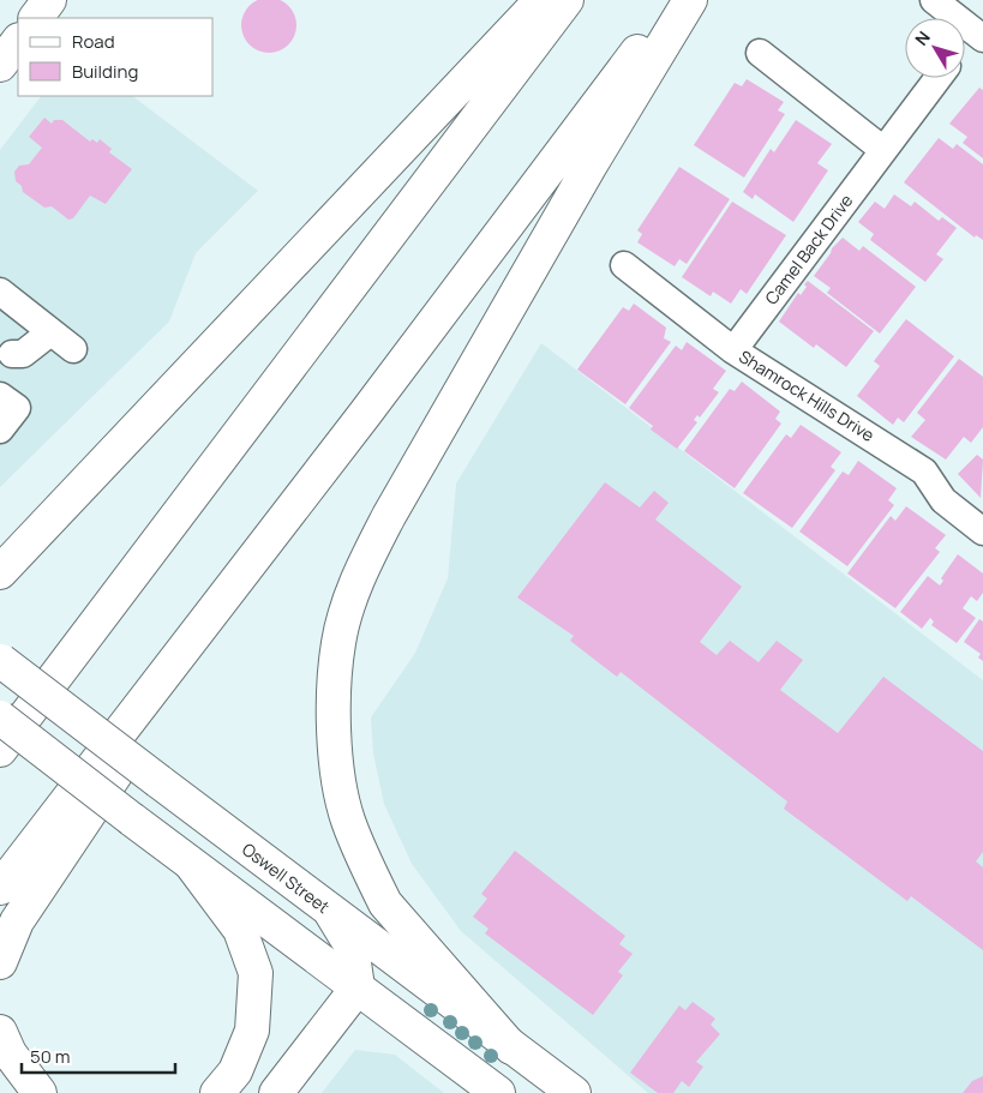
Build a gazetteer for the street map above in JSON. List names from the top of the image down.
{
  "streets": {
    "main road": ["Oswell Street"],
    "street": ["Camel Back Drive", "Shamrock Hills Drive"]
  },
  "crossings": [
    ["Camel Back Drive", "Shamrock Hills Drive"]
  ],
  "legend": ["Road", "Building"],
  "scale_bar": "50 m",
  "north": "top left"
}
